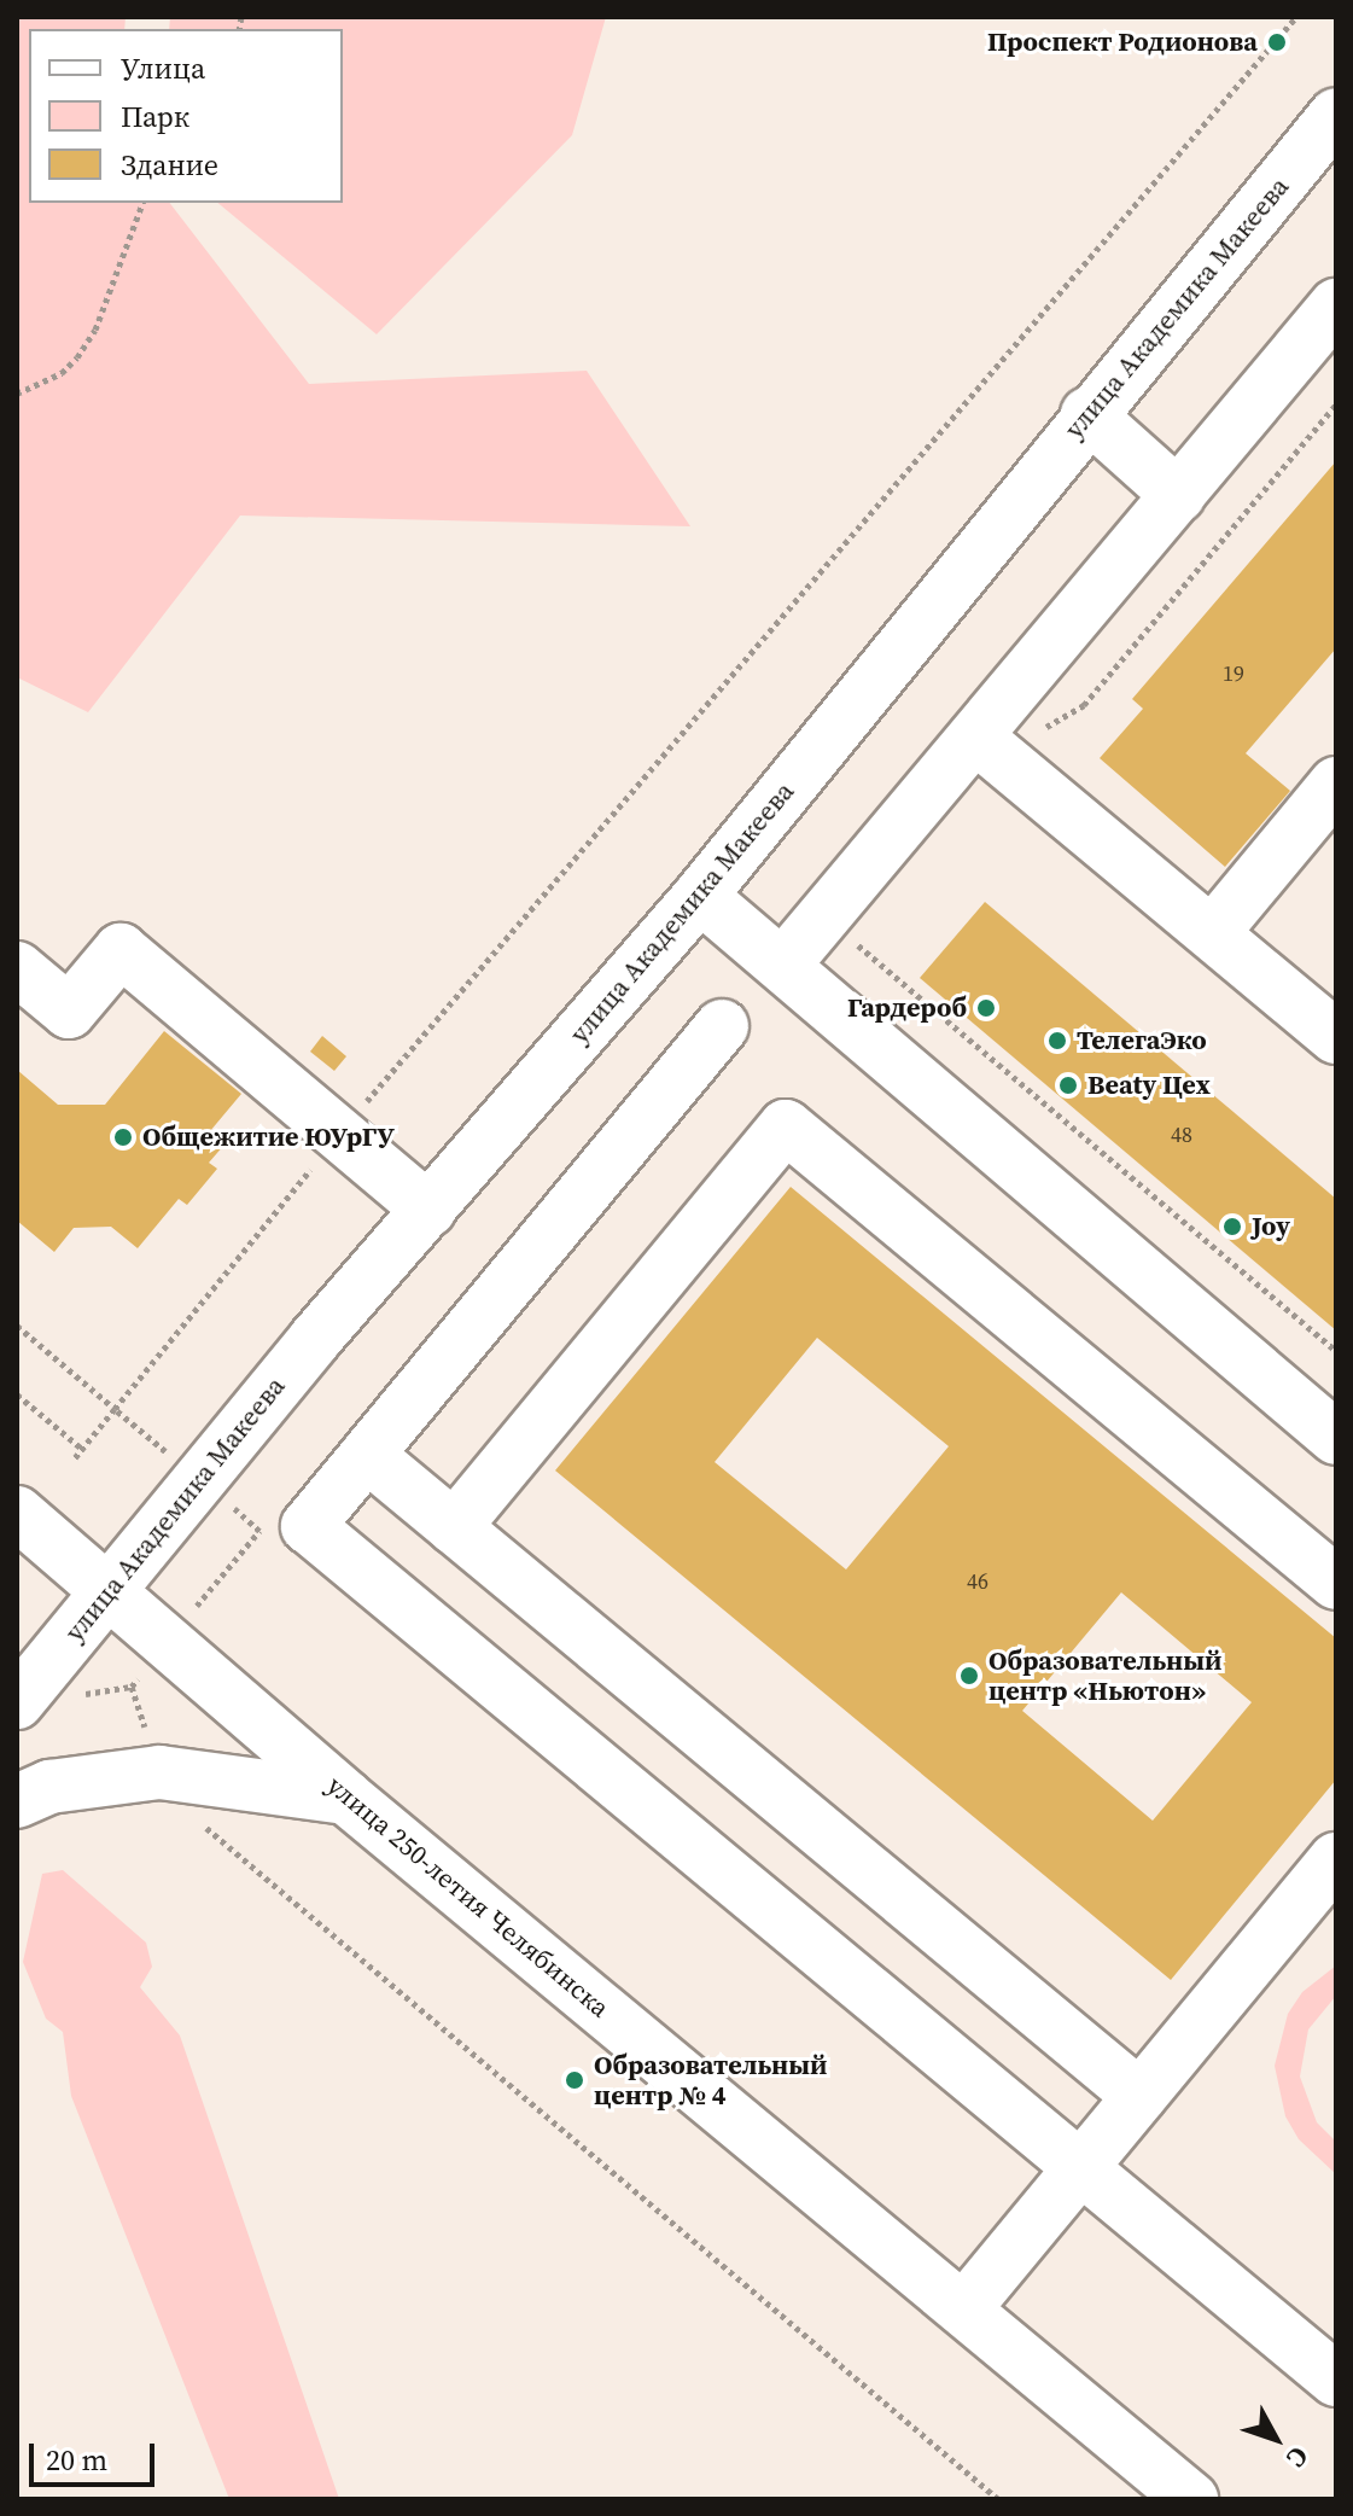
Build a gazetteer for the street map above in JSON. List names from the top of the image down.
{
  "streets": {
    "street": ["улица Академика Макеева", "улица 250-летия Челябинска"]
  },
  "crossings": [
    ["улица Академика Макеева", "улица 250-летия Челябинска"]
  ],
  "places": [
    "Проспект Родионова",
    "Гардероб",
    "ТелегаЭко",
    "Beaty Цех",
    "Общежитие ЮУрГУ",
    "Joy",
    "Образовательный центр «Ньютон»",
    "Образовательный центр № 4"
  ],
  "house_numbers": ["19", "48", "46"],
  "legend": ["Улица", "Парк", "Здание"],
  "scale_bar": "20 m",
  "north": "bottom right"
}
